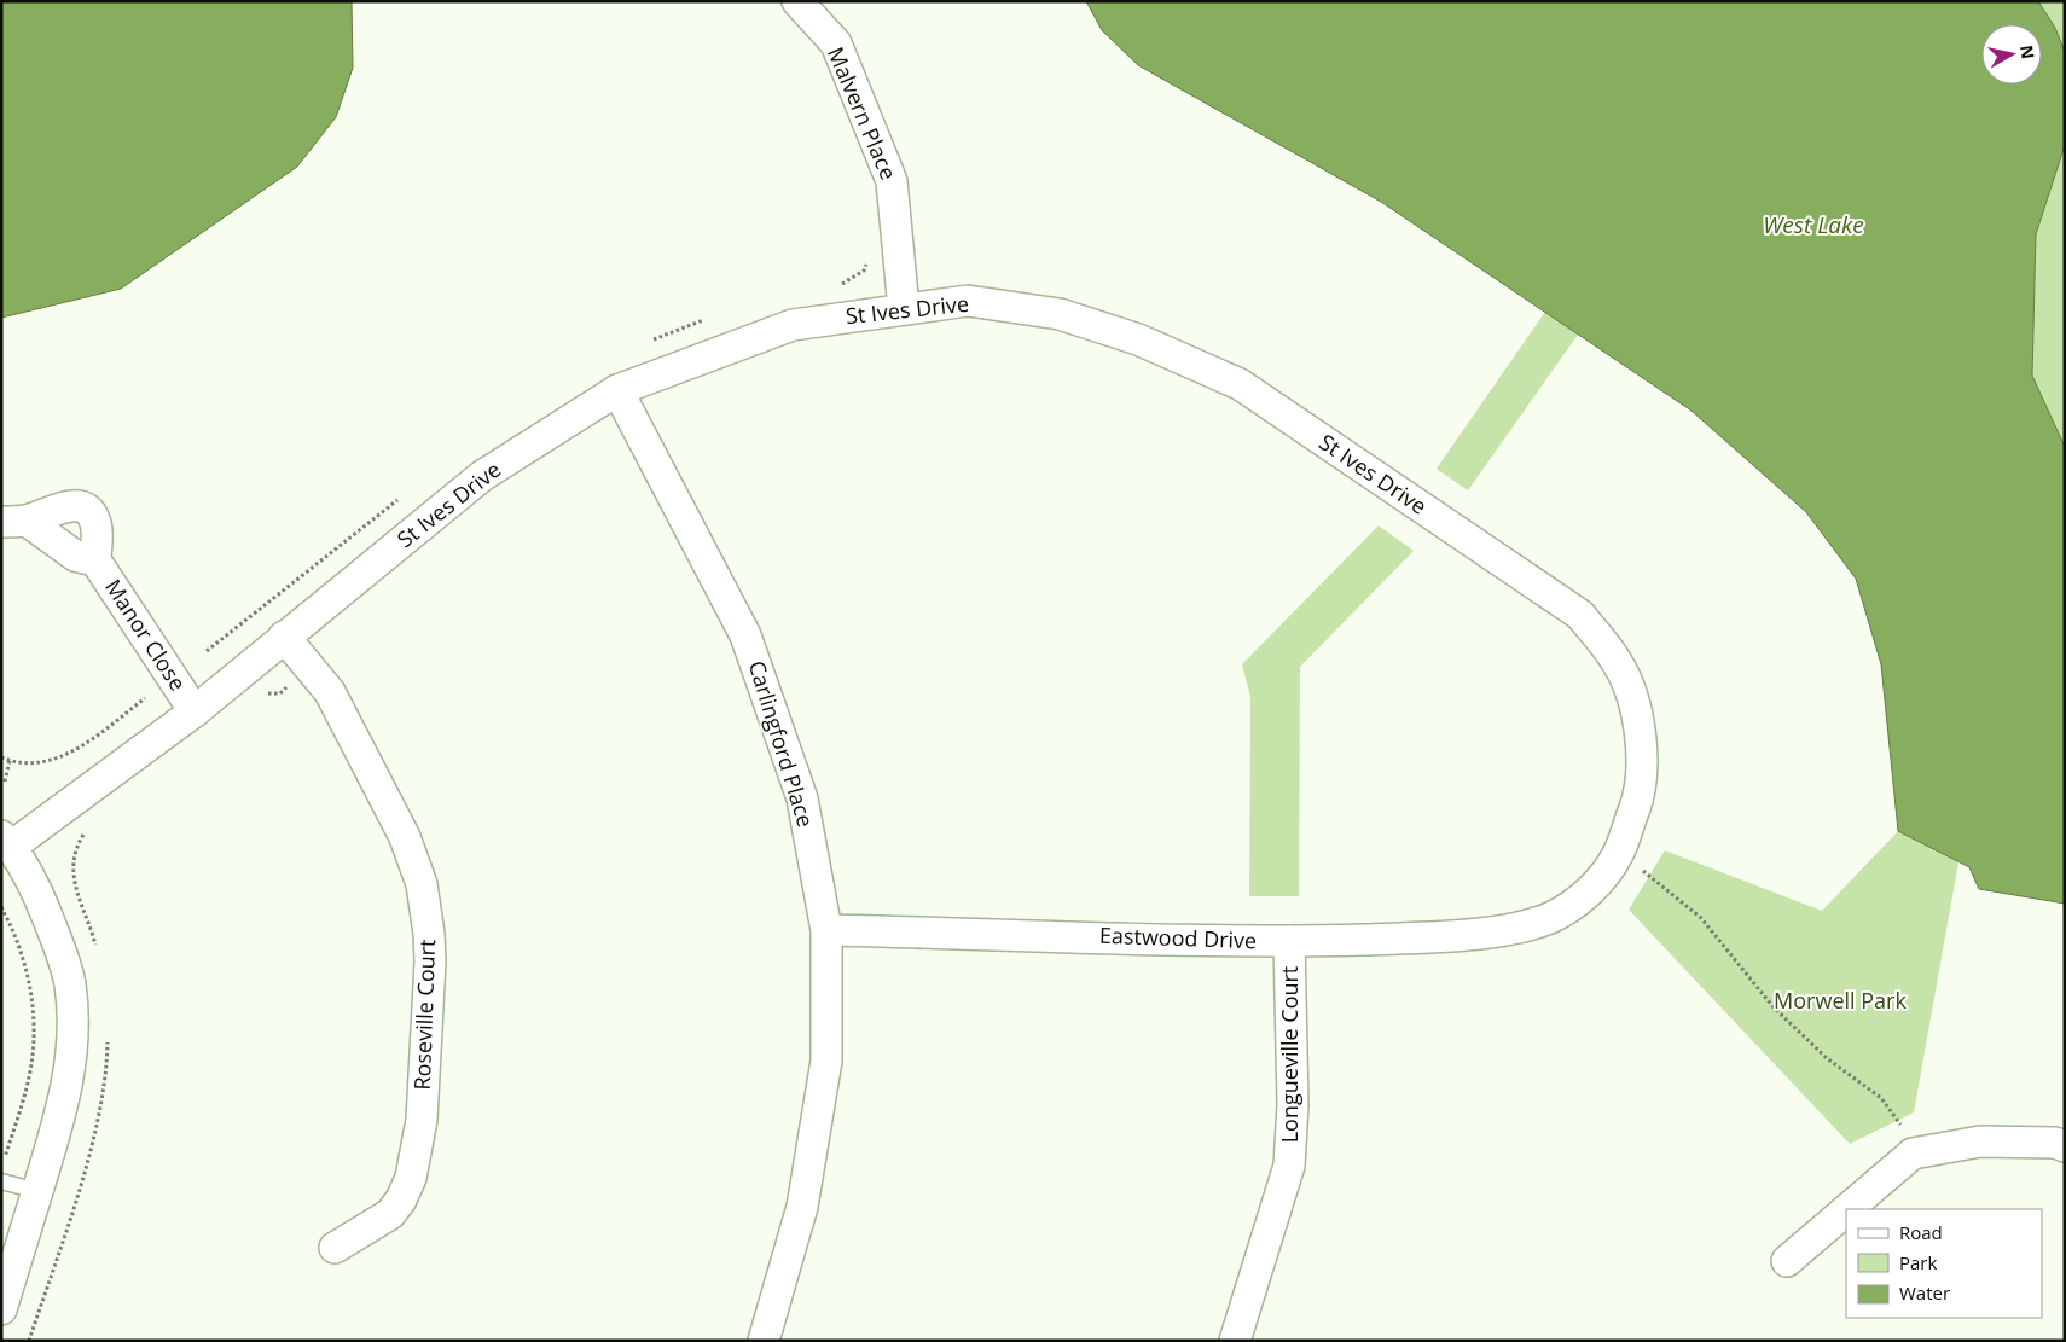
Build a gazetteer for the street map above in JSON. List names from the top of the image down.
{
  "streets": {
    "street": [
      "Malvern Place",
      "St Ives Drive",
      "Manor Close",
      "Carlingford Place",
      "Eastwood Drive",
      "Roseville Court",
      "Longueville Court"
    ]
  },
  "crossings": [
    ["Malvern Place", "St Ives Drive"],
    ["St Ives Drive", "Manor Close"],
    ["St Ives Drive", "Carlingford Place"],
    ["St Ives Drive", "Eastwood Drive"],
    ["St Ives Drive", "Roseville Court"],
    ["Carlingford Place", "Eastwood Drive"],
    ["Eastwood Drive", "Longueville Court"]
  ],
  "water": ["West Lake"],
  "parks": ["Morwell Park"],
  "legend": ["Road", "Park", "Water"],
  "north": "right"
}
